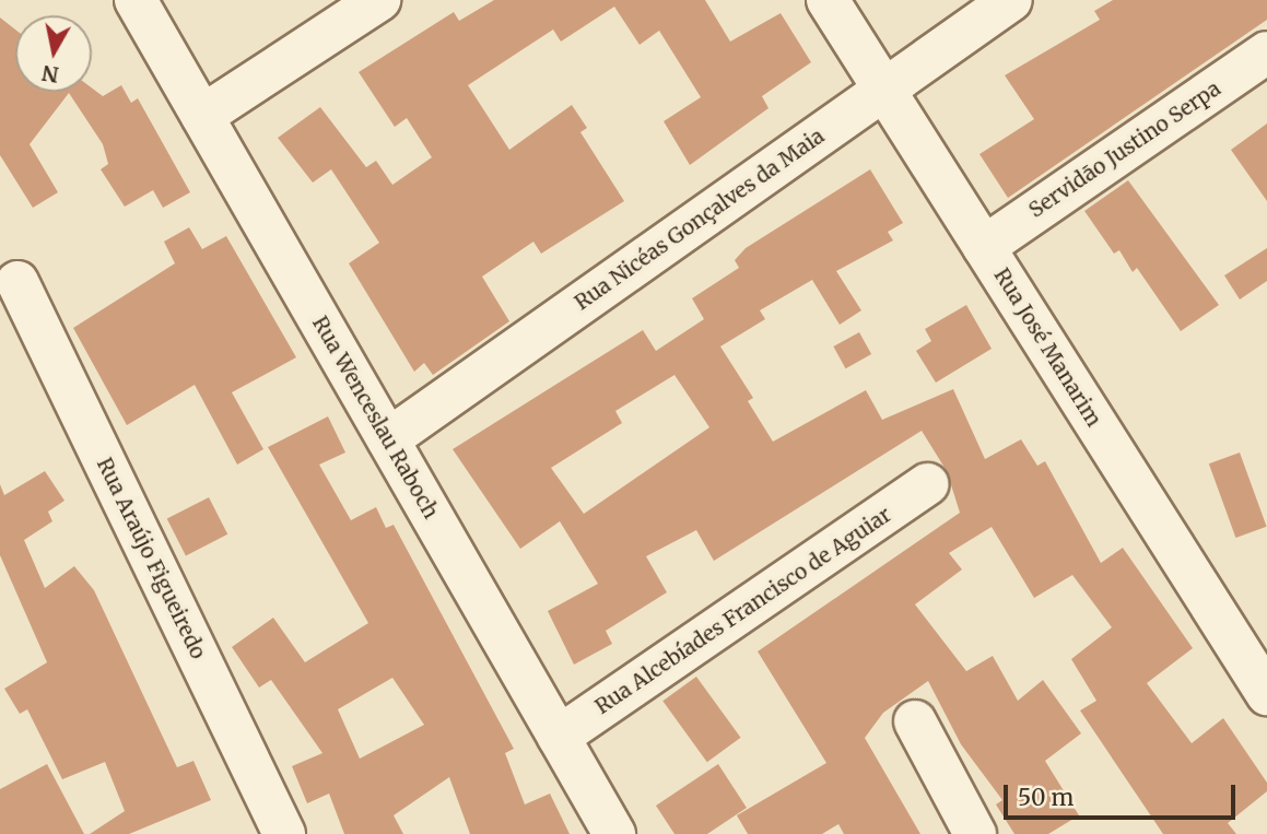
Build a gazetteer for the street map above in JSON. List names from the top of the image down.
{
  "streets": {
    "street": [
      "Servidão Justino Serpa",
      "Rua Nicéas Gonçalves da Maia",
      "Rua José Manarim",
      "Rua Wenceslau Raboch",
      "Rua Araújo Figueiredo",
      "Rua Alcebíades Francisco de Aguiar"
    ]
  },
  "crossings": [
    ["Servidão Justino Serpa", "Rua José Manarim"],
    ["Rua Nicéas Gonçalves da Maia", "Rua José Manarim"],
    ["Rua Nicéas Gonçalves da Maia", "Rua Wenceslau Raboch"],
    ["Rua Wenceslau Raboch", "Rua Alcebíades Francisco de Aguiar"]
  ],
  "scale_bar": "50 m",
  "north": "bottom"
}
